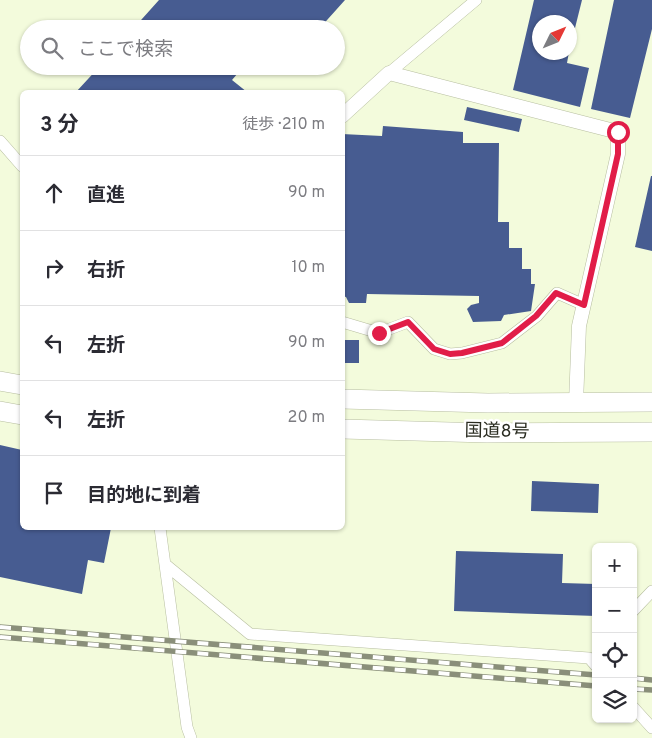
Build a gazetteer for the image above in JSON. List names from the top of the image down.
{
  "streets": {
    "highway": ["国道8号"]
  },
  "north": "top right",
  "page": {
    "search": "ここで検索",
    "heading": ["3 分", "徒歩 · 210 m"],
    "list": [
      ["直進", "90 m"],
      ["右折", "10 m"],
      ["左折", "90 m"],
      ["左折", "20 m"],
      "目的地に到着"
    ],
    "map_buttons": ["+", "−"]
  }
}
